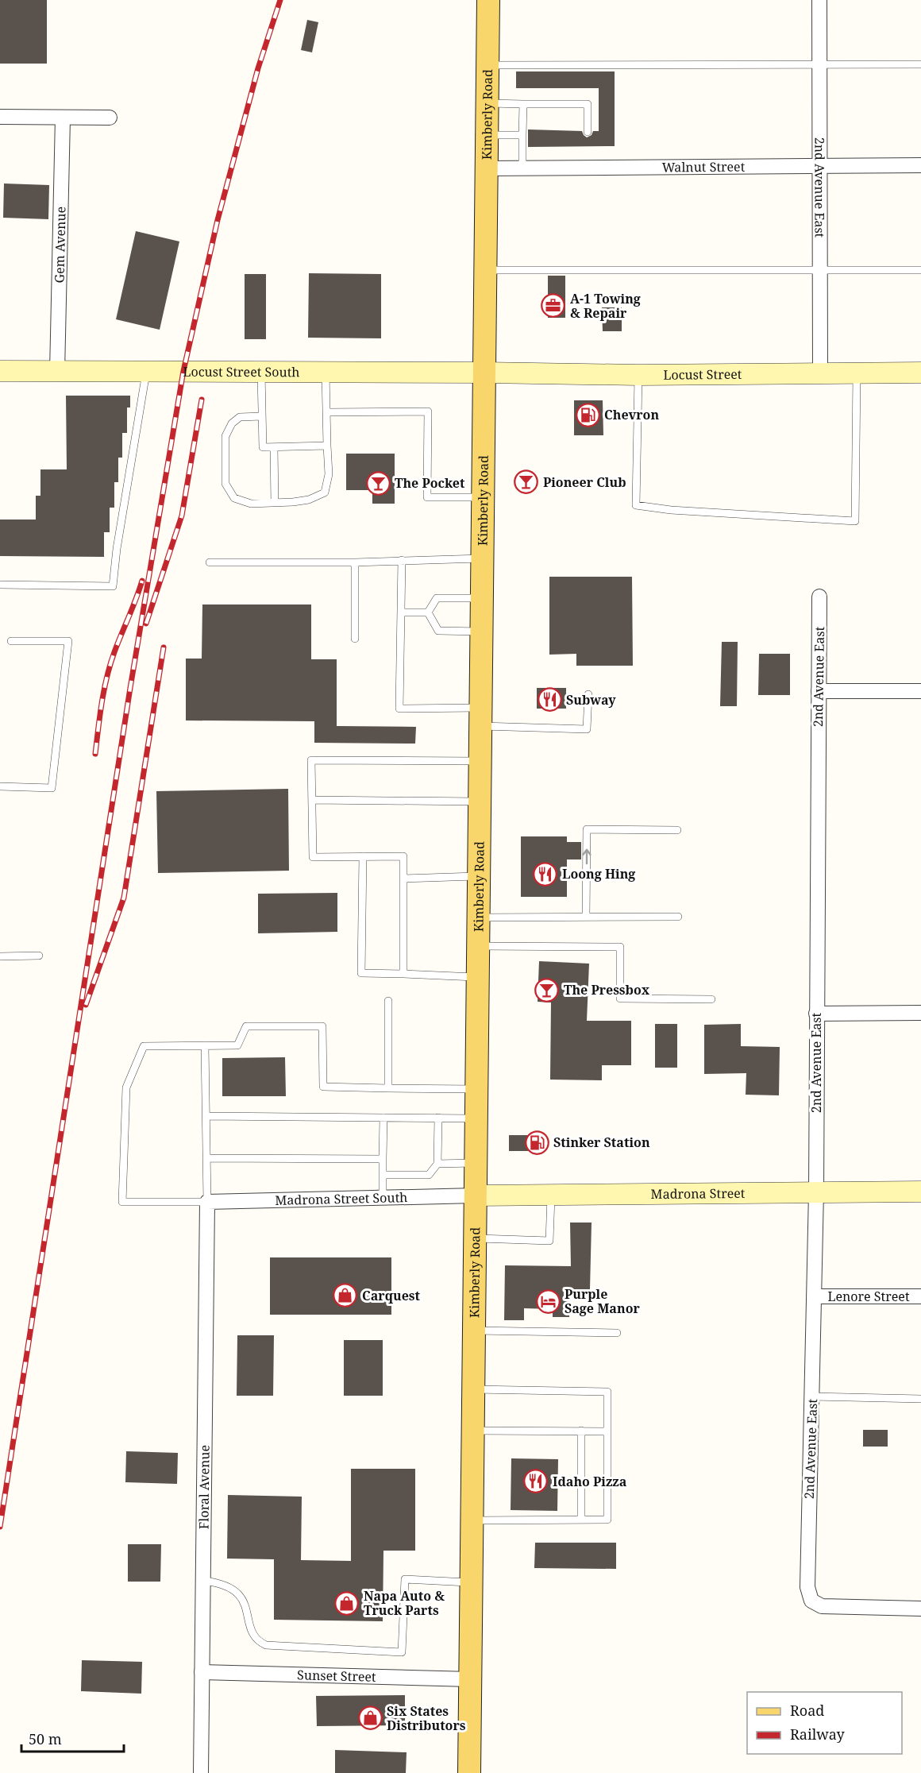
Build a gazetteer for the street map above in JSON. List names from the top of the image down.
{
  "streets": {
    "main road": ["Kimberly Road"],
    "street": [
      "Walnut Street",
      "2nd Avenue East",
      "Gem Avenue",
      "Locust Street South",
      "Locust Street",
      "Madrona Street",
      "Madrona Street South",
      "Lenore Street",
      "Floral Avenue",
      "Sunset Street"
    ]
  },
  "crossings": [
    ["Kimberly Road", "Walnut Street"],
    ["Kimberly Road", "Locust Street South"],
    ["Kimberly Road", "Locust Street"],
    ["Kimberly Road", "Madrona Street"],
    ["Kimberly Road", "Madrona Street South"],
    ["Kimberly Road", "Sunset Street"],
    ["Walnut Street", "2nd Avenue East"],
    ["2nd Avenue East", "Locust Street"],
    ["2nd Avenue East", "Madrona Street"],
    ["2nd Avenue East", "Lenore Street"],
    ["Gem Avenue", "Locust Street South"],
    ["Locust Street South", "Locust Street"],
    ["Madrona Street", "Madrona Street South"],
    ["Madrona Street South", "Floral Avenue"],
    ["Floral Avenue", "Sunset Street"]
  ],
  "places": {
    "office": ["A-1 Towing & Repair"],
    "fuel station": ["Chevron", "Stinker Station"],
    "bar": ["Pioneer Club", "The Pocket", "The Pressbox"],
    "restaurant": ["Subway", "Loong Hing", "Idaho Pizza"],
    "shop": ["Carquest", "Napa Auto & Truck Parts", "Six States Distributors"],
    "hotel": ["Purple Sage Manor"]
  },
  "legend": ["Road", "Railway"],
  "scale_bar": "50 m"
}
